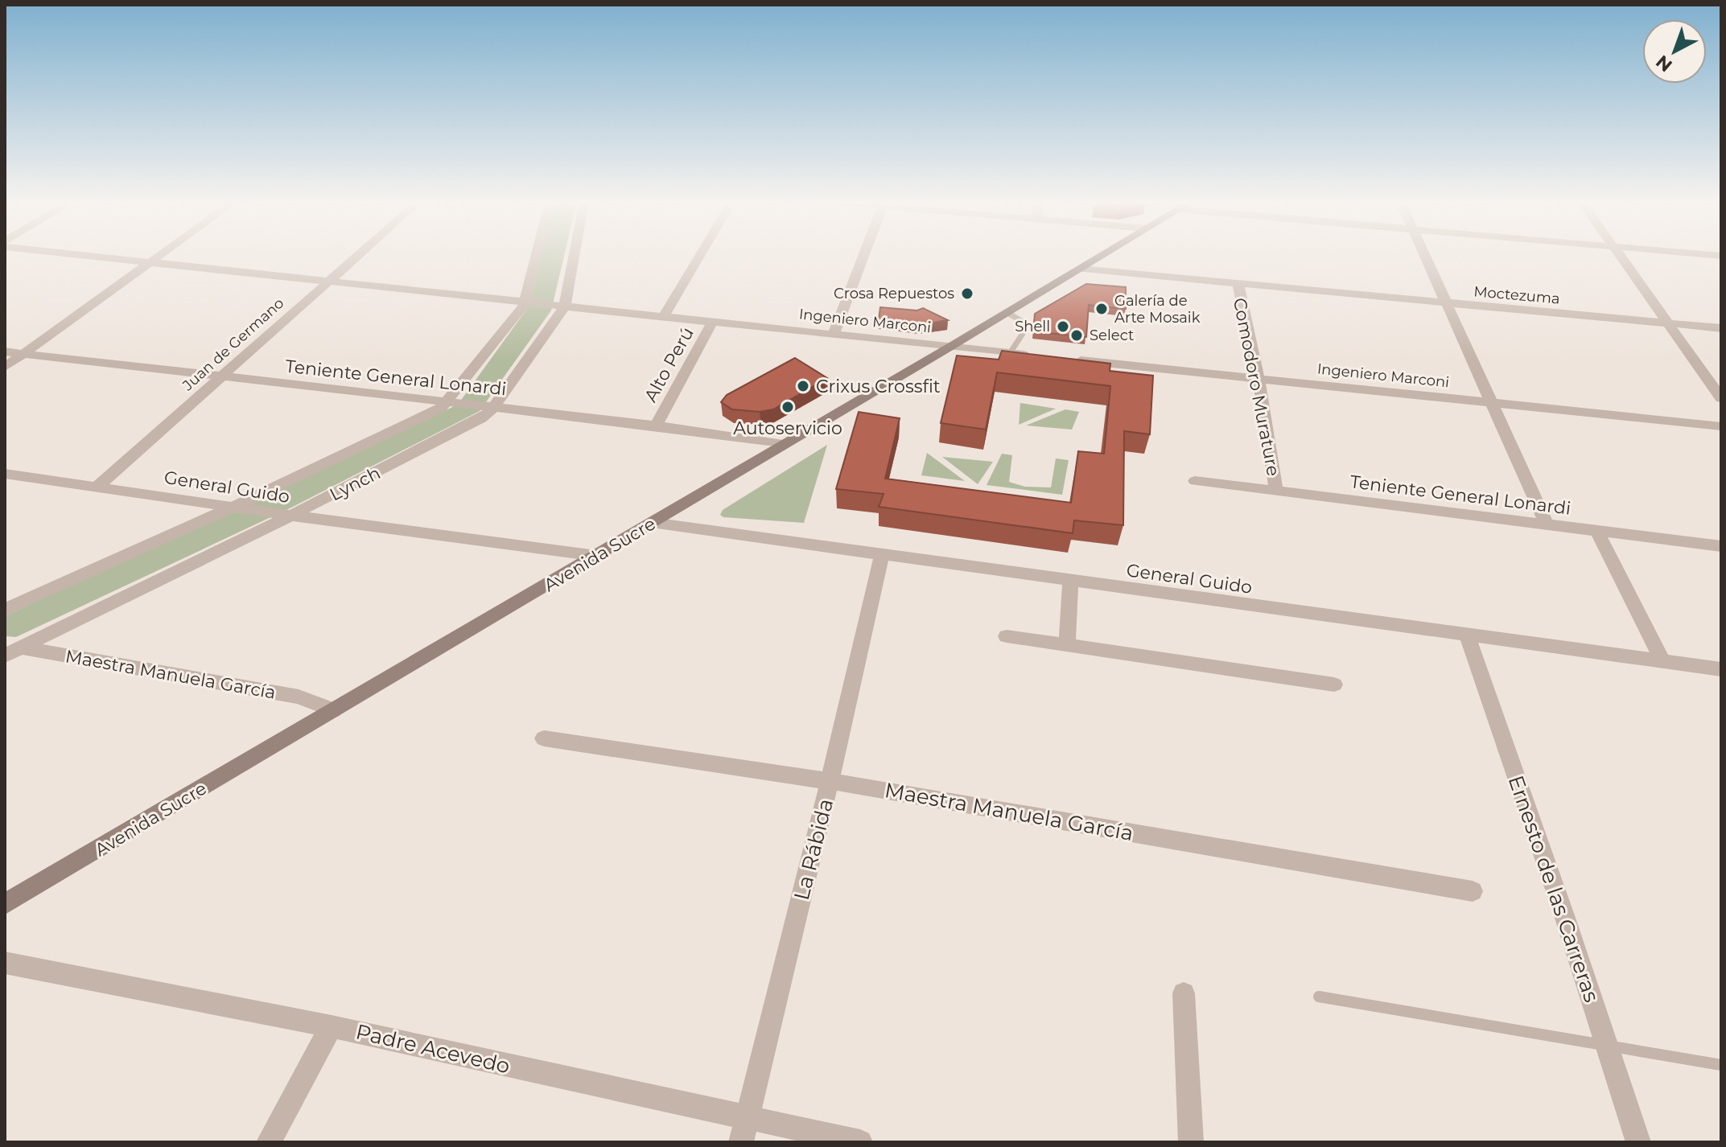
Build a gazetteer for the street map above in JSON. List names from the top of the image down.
{
  "streets": {
    "main road": ["Avenida Sucre"],
    "street": [
      "Moctezuma",
      "Ingeniero Marconi",
      "Juan de Germano",
      "Alto Perú",
      "Teniente General Lonardi",
      "Comodoro Murature",
      "Lynch",
      "General Guido",
      "Maestra Manuela García",
      "La Rábida",
      "Ernesto de las Carreras",
      "Padre Acevedo"
    ]
  },
  "crossings": [
    ["Moctezuma", "Comodoro Murature"],
    ["Moctezuma", "Avenida Sucre"],
    ["Ingeniero Marconi", "Juan de Germano"],
    ["Ingeniero Marconi", "Alto Perú"],
    ["Ingeniero Marconi", "Comodoro Murature"],
    ["Ingeniero Marconi", "Lynch"],
    ["Ingeniero Marconi", "Avenida Sucre"],
    ["Juan de Germano", "Teniente General Lonardi"],
    ["Juan de Germano", "General Guido"],
    ["Alto Perú", "Teniente General Lonardi"],
    ["Teniente General Lonardi", "Comodoro Murature"],
    ["Teniente General Lonardi", "Lynch"],
    ["Teniente General Lonardi", "Avenida Sucre"],
    ["Lynch", "General Guido"],
    ["Lynch", "Maestra Manuela García"],
    ["General Guido", "Avenida Sucre"],
    ["General Guido", "La Rábida"],
    ["General Guido", "Ernesto de las Carreras"],
    ["Avenida Sucre", "Maestra Manuela García"],
    ["Maestra Manuela García", "La Rábida"],
    ["La Rábida", "Padre Acevedo"]
  ],
  "places": [
    "Crosa Repuestos",
    "Galería de Arte Mosaik",
    "Shell",
    "Select",
    "Crixus Crossfit",
    "Autoservicio"
  ],
  "north": "bottom left"
}
